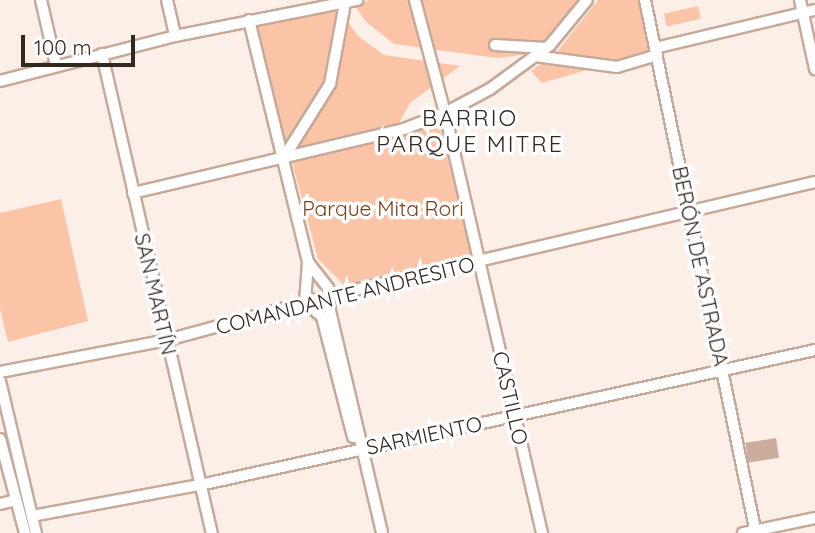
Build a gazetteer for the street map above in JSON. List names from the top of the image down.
{
  "streets": {
    "street": [
      "BERÓN DE ASTRADA",
      "SAN MARTÍN",
      "COMANDANTE ANDRESITO",
      "CASTILLO",
      "SARMIENTO"
    ]
  },
  "crossings": [
    ["BERÓN DE ASTRADA", "COMANDANTE ANDRESITO"],
    ["BERÓN DE ASTRADA", "SARMIENTO"],
    ["SAN MARTÍN", "COMANDANTE ANDRESITO"],
    ["SAN MARTÍN", "SARMIENTO"],
    ["COMANDANTE ANDRESITO", "CASTILLO"],
    ["CASTILLO", "SARMIENTO"]
  ],
  "districts": ["BARRIO PARQUE MITRE"],
  "parks": ["Parque Mita Rori"],
  "scale_bar": "100 m"
}
